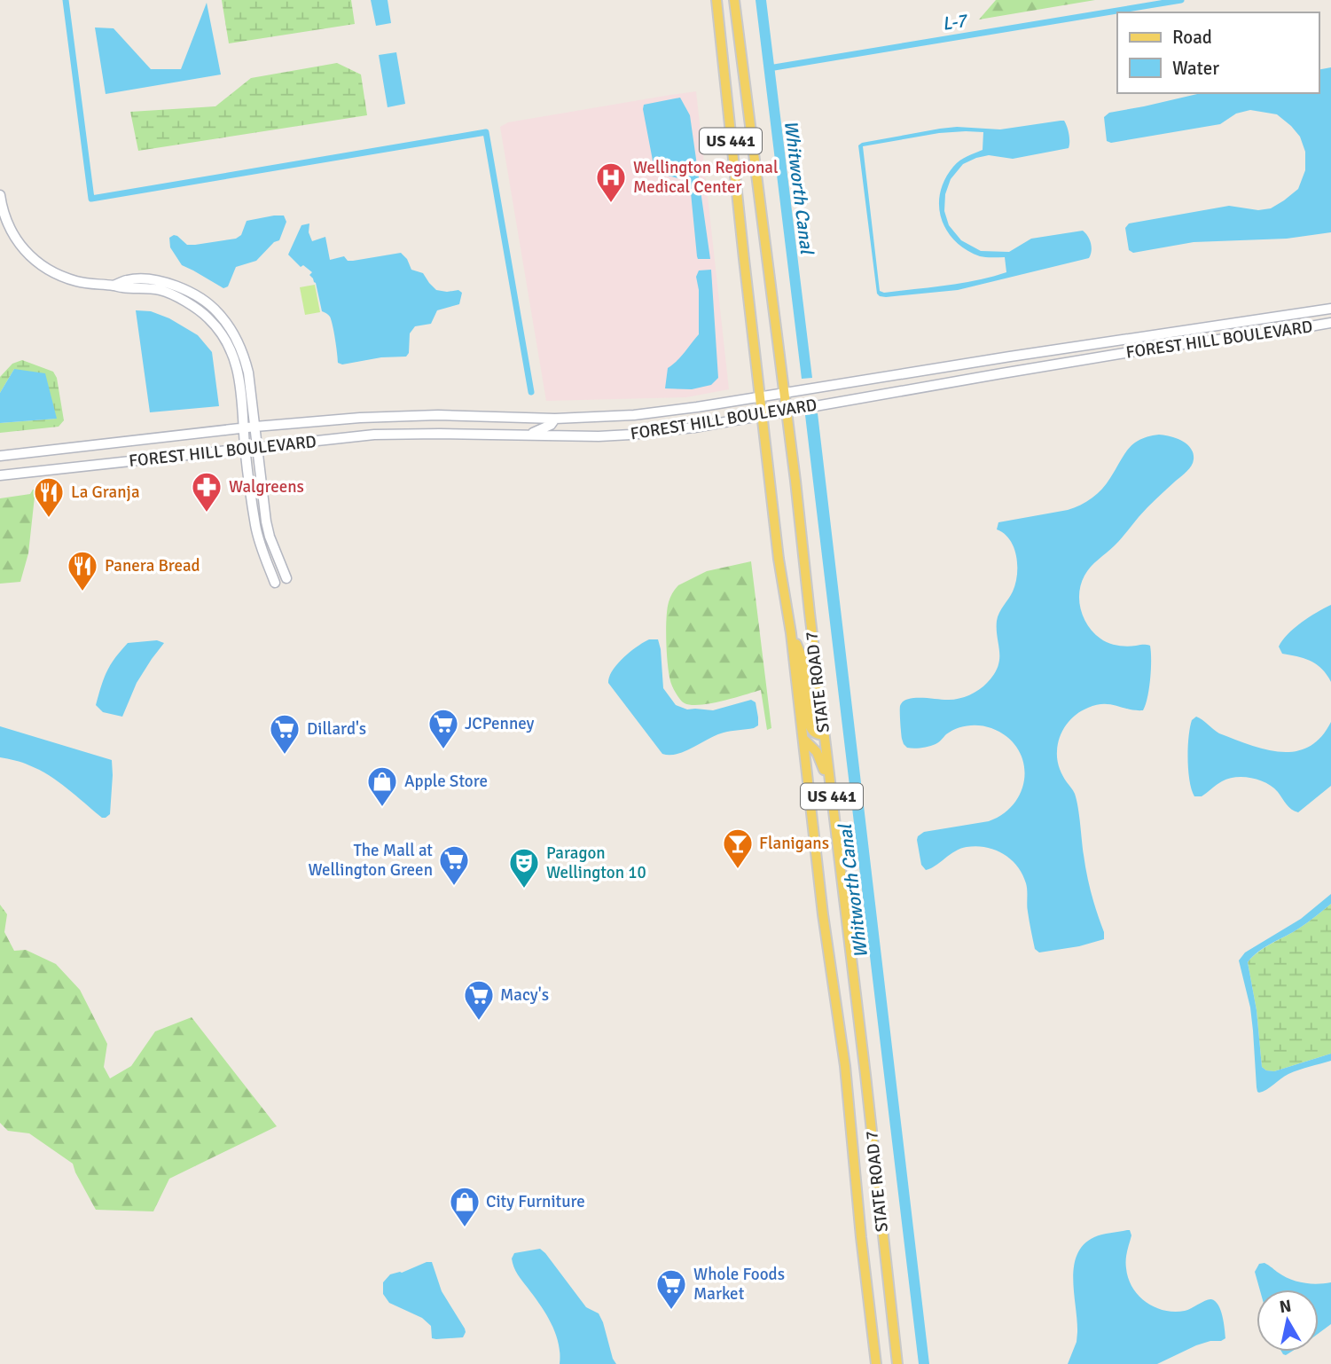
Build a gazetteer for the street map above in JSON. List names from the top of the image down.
{
  "streets": {
    "main road": ["US 441", "FOREST HILL BOULEVARD", "STATE ROAD 7"]
  },
  "crossings": [
    ["FOREST HILL BOULEVARD", "STATE ROAD 7"]
  ],
  "water": ["L-7", "Whitworth Canal"],
  "places": {
    "hospital": ["Wellington Regional Medical Center"],
    "pharmacy": ["Walgreens"],
    "restaurant": ["La Granja", "Panera Bread"],
    "supermarket": [
      "JCPenney",
      "Dillard's",
      "The Mall at Wellington Green",
      "Macy's",
      "Whole Foods Market"
    ],
    "shop": ["Apple Store", "City Furniture"],
    "bar": ["Flanigans"],
    "theatre": ["Paragon Wellington 10"]
  },
  "legend": ["Road", "Water"],
  "north": "top"
}
